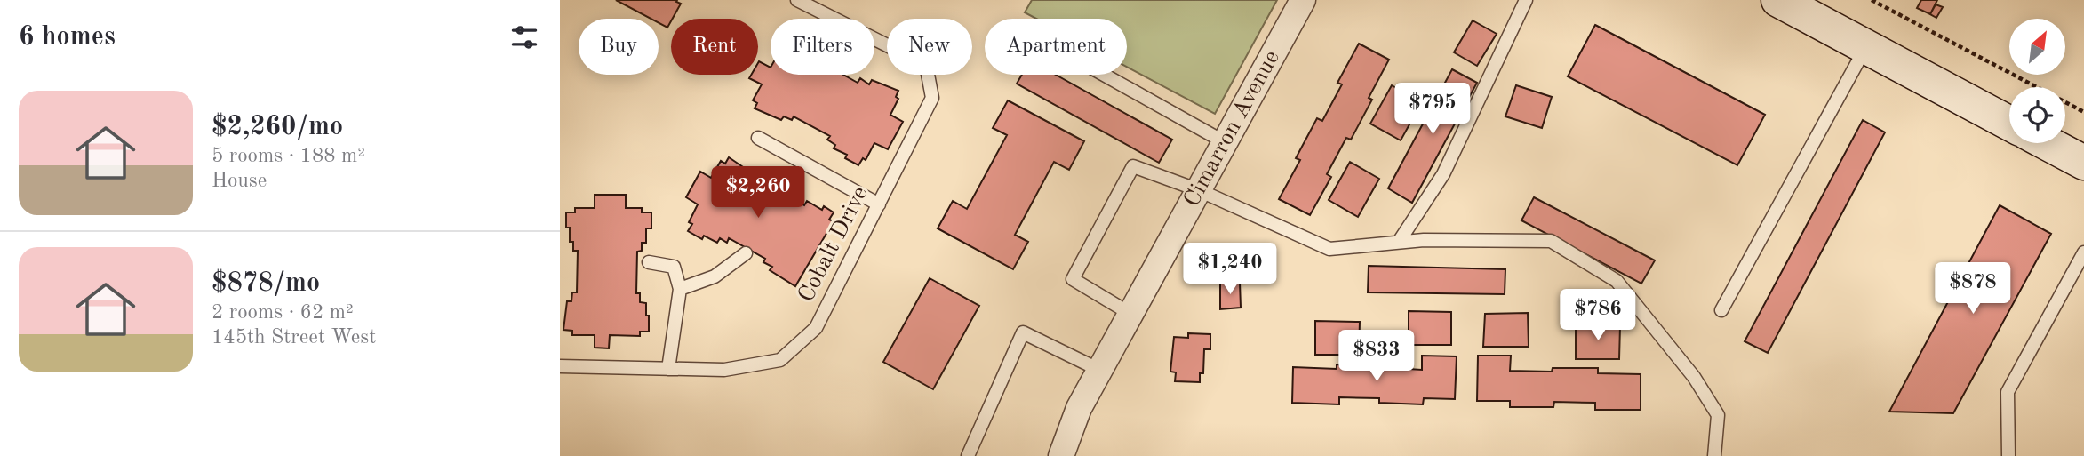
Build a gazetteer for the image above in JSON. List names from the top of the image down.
{
  "streets": {
    "street": ["Cimarron Avenue"],
    "lane": ["Cobalt Drive"]
  },
  "north": "top right",
  "page": {
    "heading": "6 homes",
    "chip": [
      "Buy",
      "Rent",
      "Filters",
      "New",
      "Apartment"
    ],
    "list": [
      {
        "name": "$2,260/mo",
        "note": "5 rooms · 188 m² · House"
      },
      {
        "name": "$878/mo",
        "note": "2 rooms · 62 m² · 145th Street West"
      }
    ],
    "price": [
      "$795",
      "$2,260",
      "$1,240",
      "$878",
      "$786",
      "$833"
    ]
  }
}
